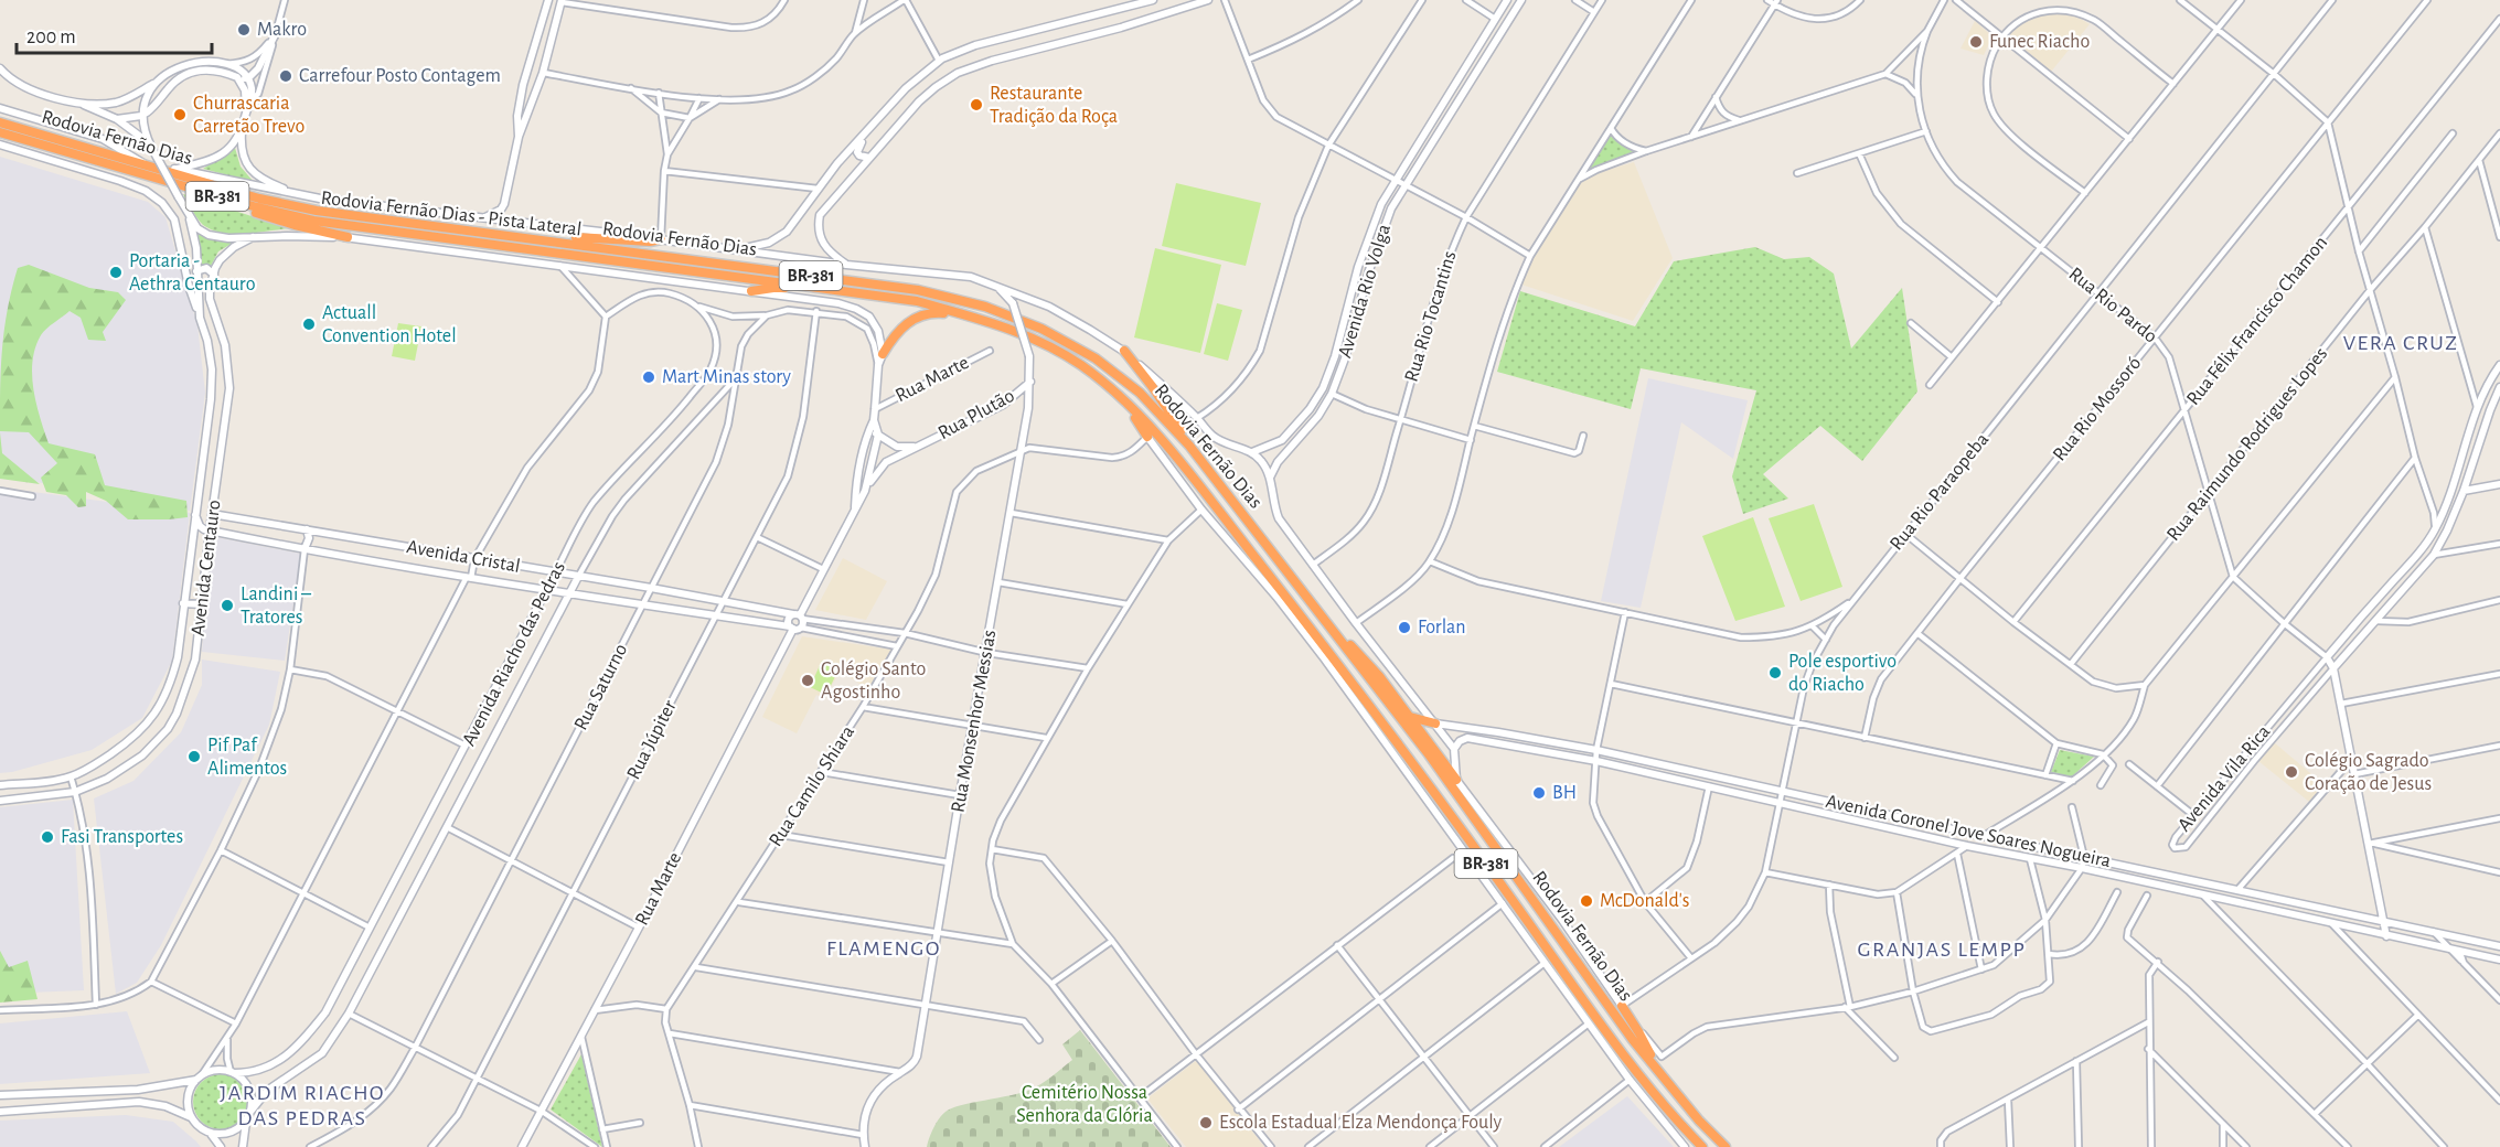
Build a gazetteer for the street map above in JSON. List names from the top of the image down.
{
  "streets": {
    "highway": ["Rodovia Fernão Dias", "BR-381"],
    "street": [
      "Rodovia Fernão Dias - Pista Lateral",
      "Avenida Rio Volga",
      "Rua Rio Pardo",
      "Rua Rio Tocantins",
      "Rua Félix Francisco Chamon",
      "Rua Marte",
      "Rua Rio Mossoró",
      "Rua Plutão",
      "Rua Raimundo Rodrigues Lopes",
      "Rua Rio Paraopeba",
      "Avenida Cristal",
      "Avenida Centauro",
      "Avenida Riacho das Pedras",
      "Rua Saturno",
      "Rua Monsenhor Messias",
      "Rua Júpiter",
      "Avenida Vila Rica",
      "Rua Camilo Shiara",
      "Avenida Coronel Jove Soares Nogueira"
    ]
  },
  "crossings": [
    ["Rodovia Fernão Dias", "BR-381"],
    ["Rodovia Fernão Dias", "Rodovia Fernão Dias - Pista Lateral"],
    ["Rodovia Fernão Dias", "Avenida Rio Volga"],
    ["Rodovia Fernão Dias", "Rua Rio Tocantins"],
    ["Rodovia Fernão Dias", "Rua Rio Paraopeba"],
    ["Rodovia Fernão Dias", "Rua Monsenhor Messias"],
    ["Rodovia Fernão Dias", "Avenida Coronel Jove Soares Nogueira"],
    ["BR-381", "Rodovia Fernão Dias - Pista Lateral"],
    ["BR-381", "Rua Rio Paraopeba"],
    ["BR-381", "Avenida Centauro"],
    ["Rodovia Fernão Dias - Pista Lateral", "Rua Marte"],
    ["Rodovia Fernão Dias - Pista Lateral", "Avenida Centauro"],
    ["Rodovia Fernão Dias - Pista Lateral", "Rua Monsenhor Messias"],
    ["Rua Rio Pardo", "Rua Félix Francisco Chamon"],
    ["Rua Rio Pardo", "Rua Rio Mossoró"],
    ["Rua Rio Pardo", "Rua Raimundo Rodrigues Lopes"],
    ["Rua Rio Pardo", "Rua Rio Paraopeba"],
    ["Rua Marte", "Rua Plutão"],
    ["Rua Marte", "Avenida Cristal"],
    ["Rua Plutão", "Rua Monsenhor Messias"],
    ["Rua Rio Paraopeba", "Avenida Coronel Jove Soares Nogueira"],
    ["Avenida Cristal", "Avenida Centauro"],
    ["Avenida Cristal", "Avenida Riacho das Pedras"],
    ["Avenida Cristal", "Rua Saturno"],
    ["Avenida Cristal", "Rua Monsenhor Messias"],
    ["Avenida Cristal", "Rua Júpiter"],
    ["Avenida Cristal", "Rua Camilo Shiara"],
    ["Avenida Riacho das Pedras", "Rua Saturno"],
    ["Rua Monsenhor Messias", "Rua Camilo Shiara"]
  ],
  "districts": [
    "VERA CRUZ",
    "FLAMENGO",
    "GRANJAS LEMPP",
    "JARDIM RIACHO DAS PEDRAS"
  ],
  "parks": ["Cemitério Nossa Senhora da Glória"],
  "places": [
    "Makro",
    "Funec Riacho",
    "Carrefour Posto Contagem",
    "Restaurante Tradição da Roça",
    "Churrascaria Carretão Trevo",
    "Portaria - Aethra Centauro",
    "Actuall Convention Hotel",
    "Mart Minas story",
    "Landini – Tratores",
    "Forlan",
    "Pole esportivo do Riacho",
    "Colégio Santo Agostinho",
    "Pif Paf Alimentos",
    "Colégio Sagrado Coração de Jesus",
    "BH",
    "Fasi Transportes",
    "McDonald's",
    "Escola Estadual Elza Mendonça Fouly"
  ],
  "scale_bar": "200 m"
}
